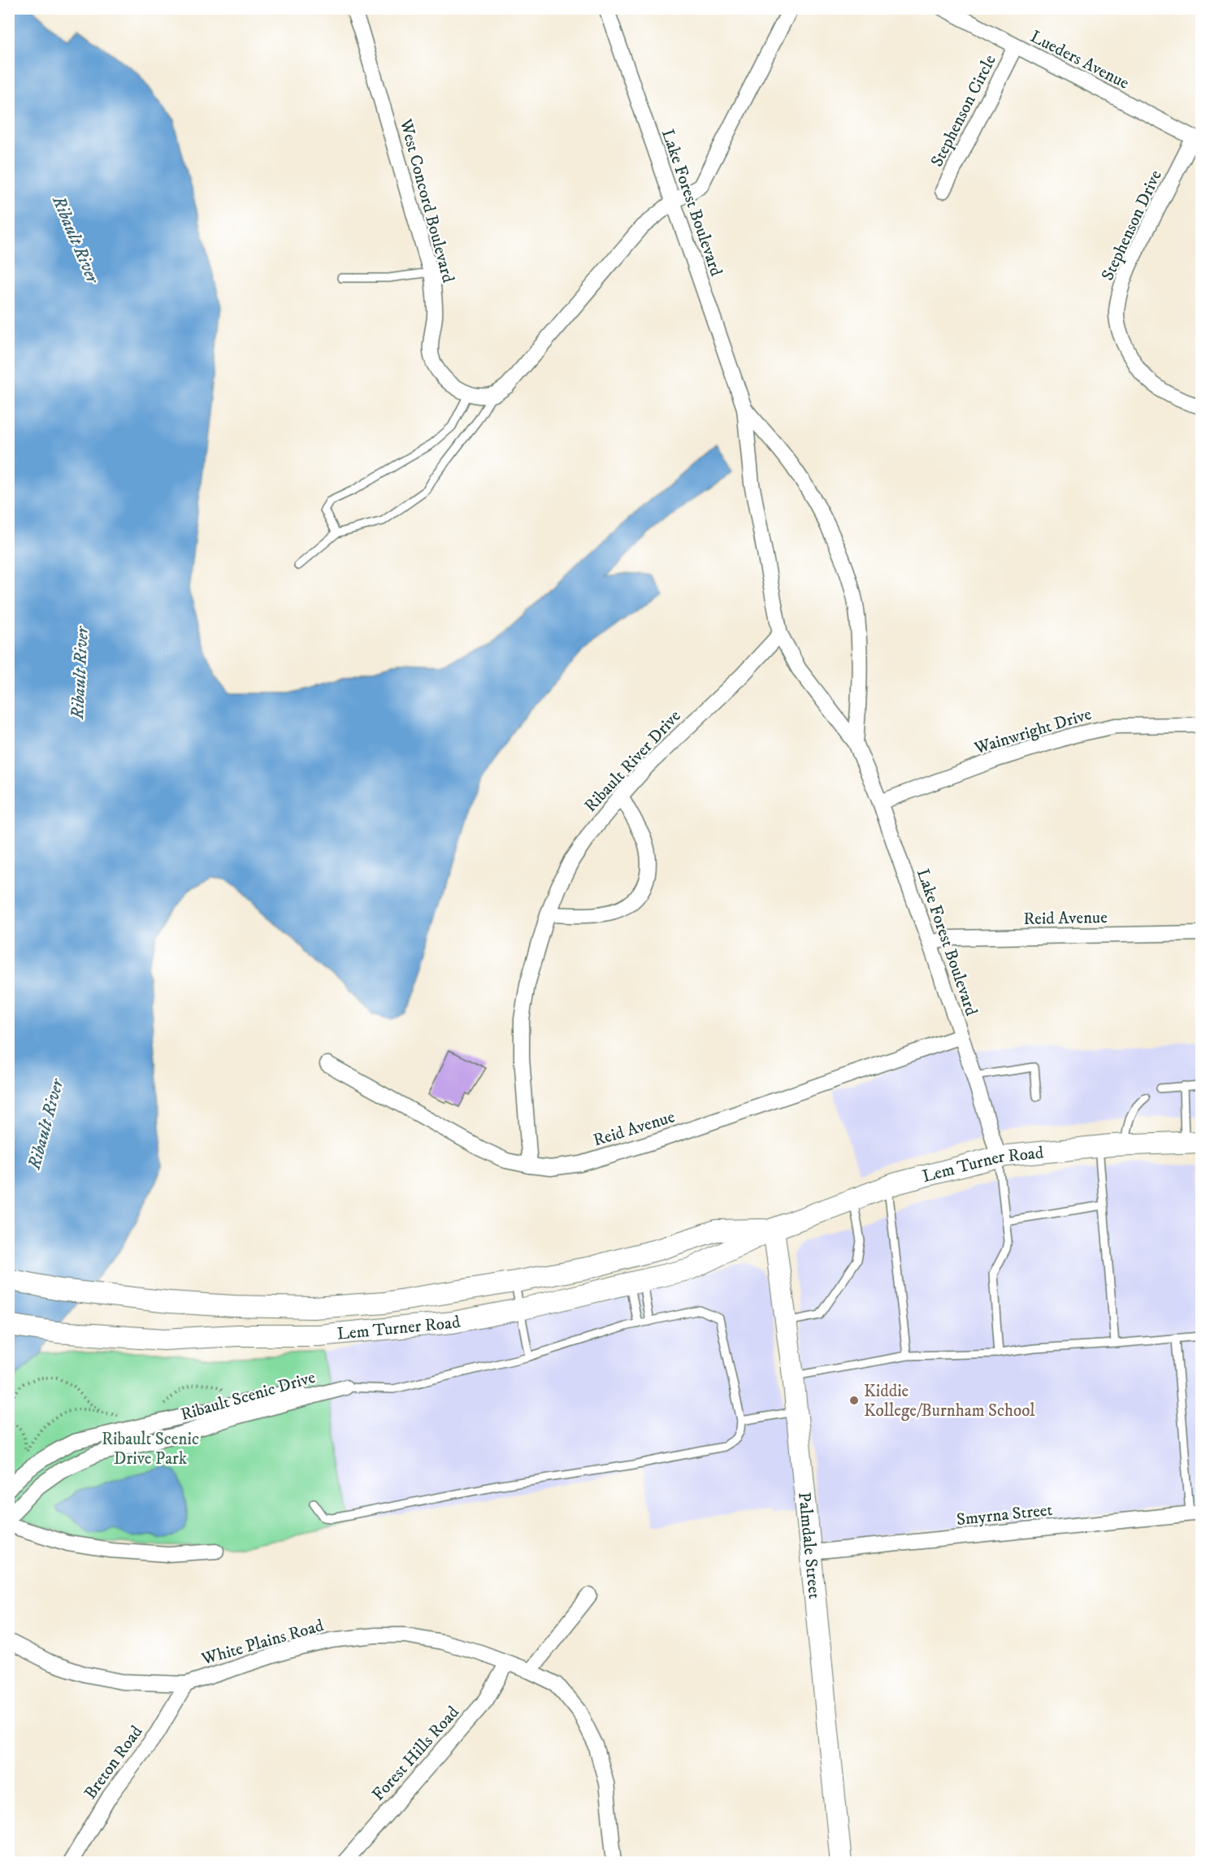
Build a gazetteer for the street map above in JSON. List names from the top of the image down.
{
  "streets": {
    "main road": ["Lem Turner Road", "Palmdale Street"],
    "street": [
      "Lueders Avenue",
      "Stephenson Circle",
      "West Concord Boulevard",
      "Lake Forest Boulevard",
      "Stephenson Drive",
      "Wainwright Drive",
      "Ribault River Drive",
      "Reid Avenue",
      "Ribault Scenic Drive",
      "Smyrna Street",
      "White Plains Road",
      "Forest Hills Road",
      "Breton Road"
    ]
  },
  "crossings": [
    ["Lueders Avenue", "Stephenson Circle"],
    ["Lueders Avenue", "Stephenson Drive"],
    ["Lake Forest Boulevard", "Wainwright Drive"],
    ["Lake Forest Boulevard", "Ribault River Drive"],
    ["Lake Forest Boulevard", "Reid Avenue"],
    ["Lake Forest Boulevard", "Lem Turner Road"],
    ["Ribault River Drive", "Reid Avenue"],
    ["Lem Turner Road", "Palmdale Street"],
    ["Smyrna Street", "Palmdale Street"],
    ["White Plains Road", "Forest Hills Road"],
    ["White Plains Road", "Breton Road"]
  ],
  "water": ["Ribault River"],
  "parks": ["Ribault Scenic Drive Park"],
  "places": ["Kiddie Kollege/Burnham School"]
}
